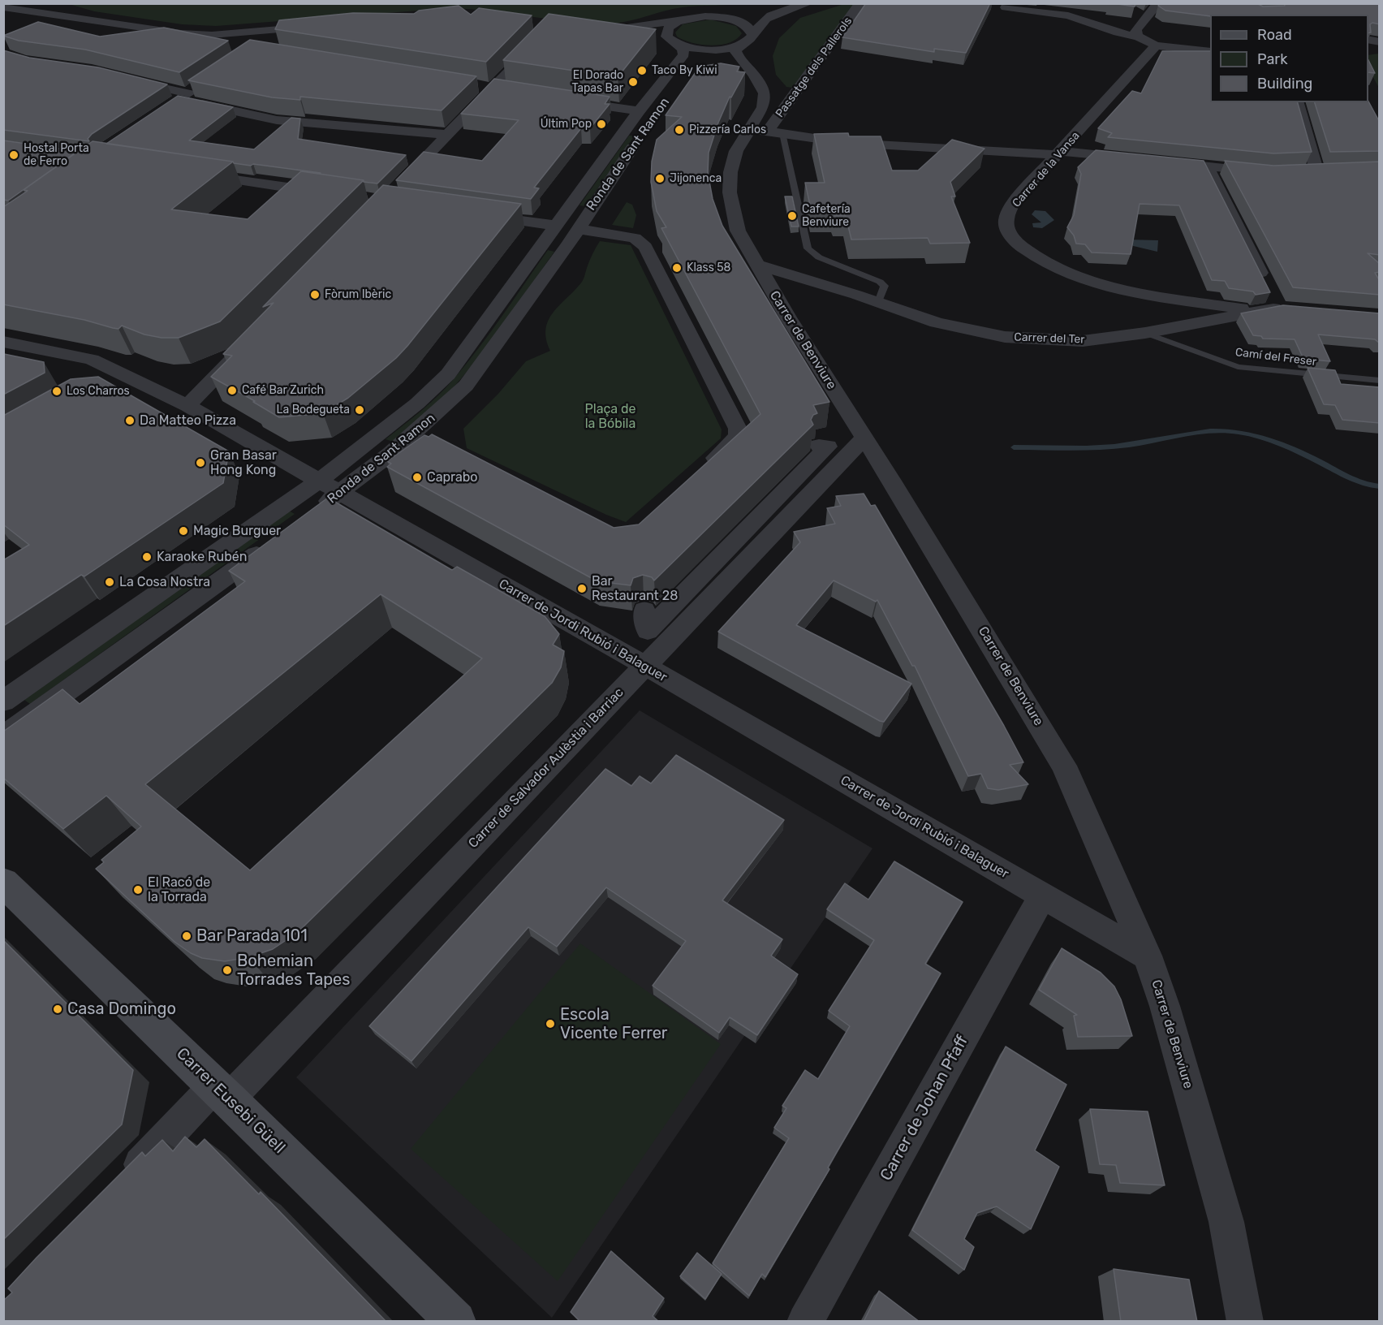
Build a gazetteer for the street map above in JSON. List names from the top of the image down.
{
  "streets": {
    "street": [
      "Passatge dels Pallerols",
      "Ronda de Sant Ramon",
      "Carrer de la Vansa",
      "Carrer del Ter",
      "Carrer de Benviure",
      "Carrer de Jordi Rubió i Balaguer",
      "Carrer de Salvador Aulèstia i Barriac",
      "Carrer Eusebi Güell",
      "Carrer de Johan Pfaff"
    ],
    "lane": ["Camí del Freser"]
  },
  "crossings": [
    ["Ronda de Sant Ramon", "Carrer de Jordi Rubió i Balaguer"],
    ["Carrer de la Vansa", "Carrer del Ter"],
    ["Carrer del Ter", "Carrer de Benviure"],
    ["Carrer del Ter", "Camí del Freser"],
    ["Carrer de Benviure", "Carrer de Jordi Rubió i Balaguer"],
    ["Carrer de Benviure", "Carrer de Salvador Aulèstia i Barriac"],
    ["Carrer de Jordi Rubió i Balaguer", "Carrer de Salvador Aulèstia i Barriac"],
    ["Carrer de Jordi Rubió i Balaguer", "Carrer de Johan Pfaff"],
    ["Carrer de Salvador Aulèstia i Barriac", "Carrer Eusebi Güell"]
  ],
  "parks": ["Plaça de la Bóbila"],
  "places": [
    "Taco By Kiwi",
    "El Dorado Tapas Bar",
    "Últim Pop",
    "Pizzería Carlos",
    "Hostal Porta de Ferro",
    "Jijonenca",
    "Cafetería Benviure",
    "Klass 58",
    "Fòrum Ibèric",
    "Café Bar Zurich",
    "Los Charros",
    "La Bodegueta",
    "Da Matteo Pizza",
    "Gran Basar Hong Kong",
    "Caprabo",
    "Magic Burguer",
    "Karaoke Rubén",
    "La Cosa Nostra",
    "Bar Restaurant 28",
    "El Racó de la Torrada",
    "Bar Parada 101",
    "Bohemian Torrades Tapes",
    "Casa Domingo",
    "Escola Vicente Ferrer"
  ],
  "legend": ["Road", "Park", "Building"]
}
